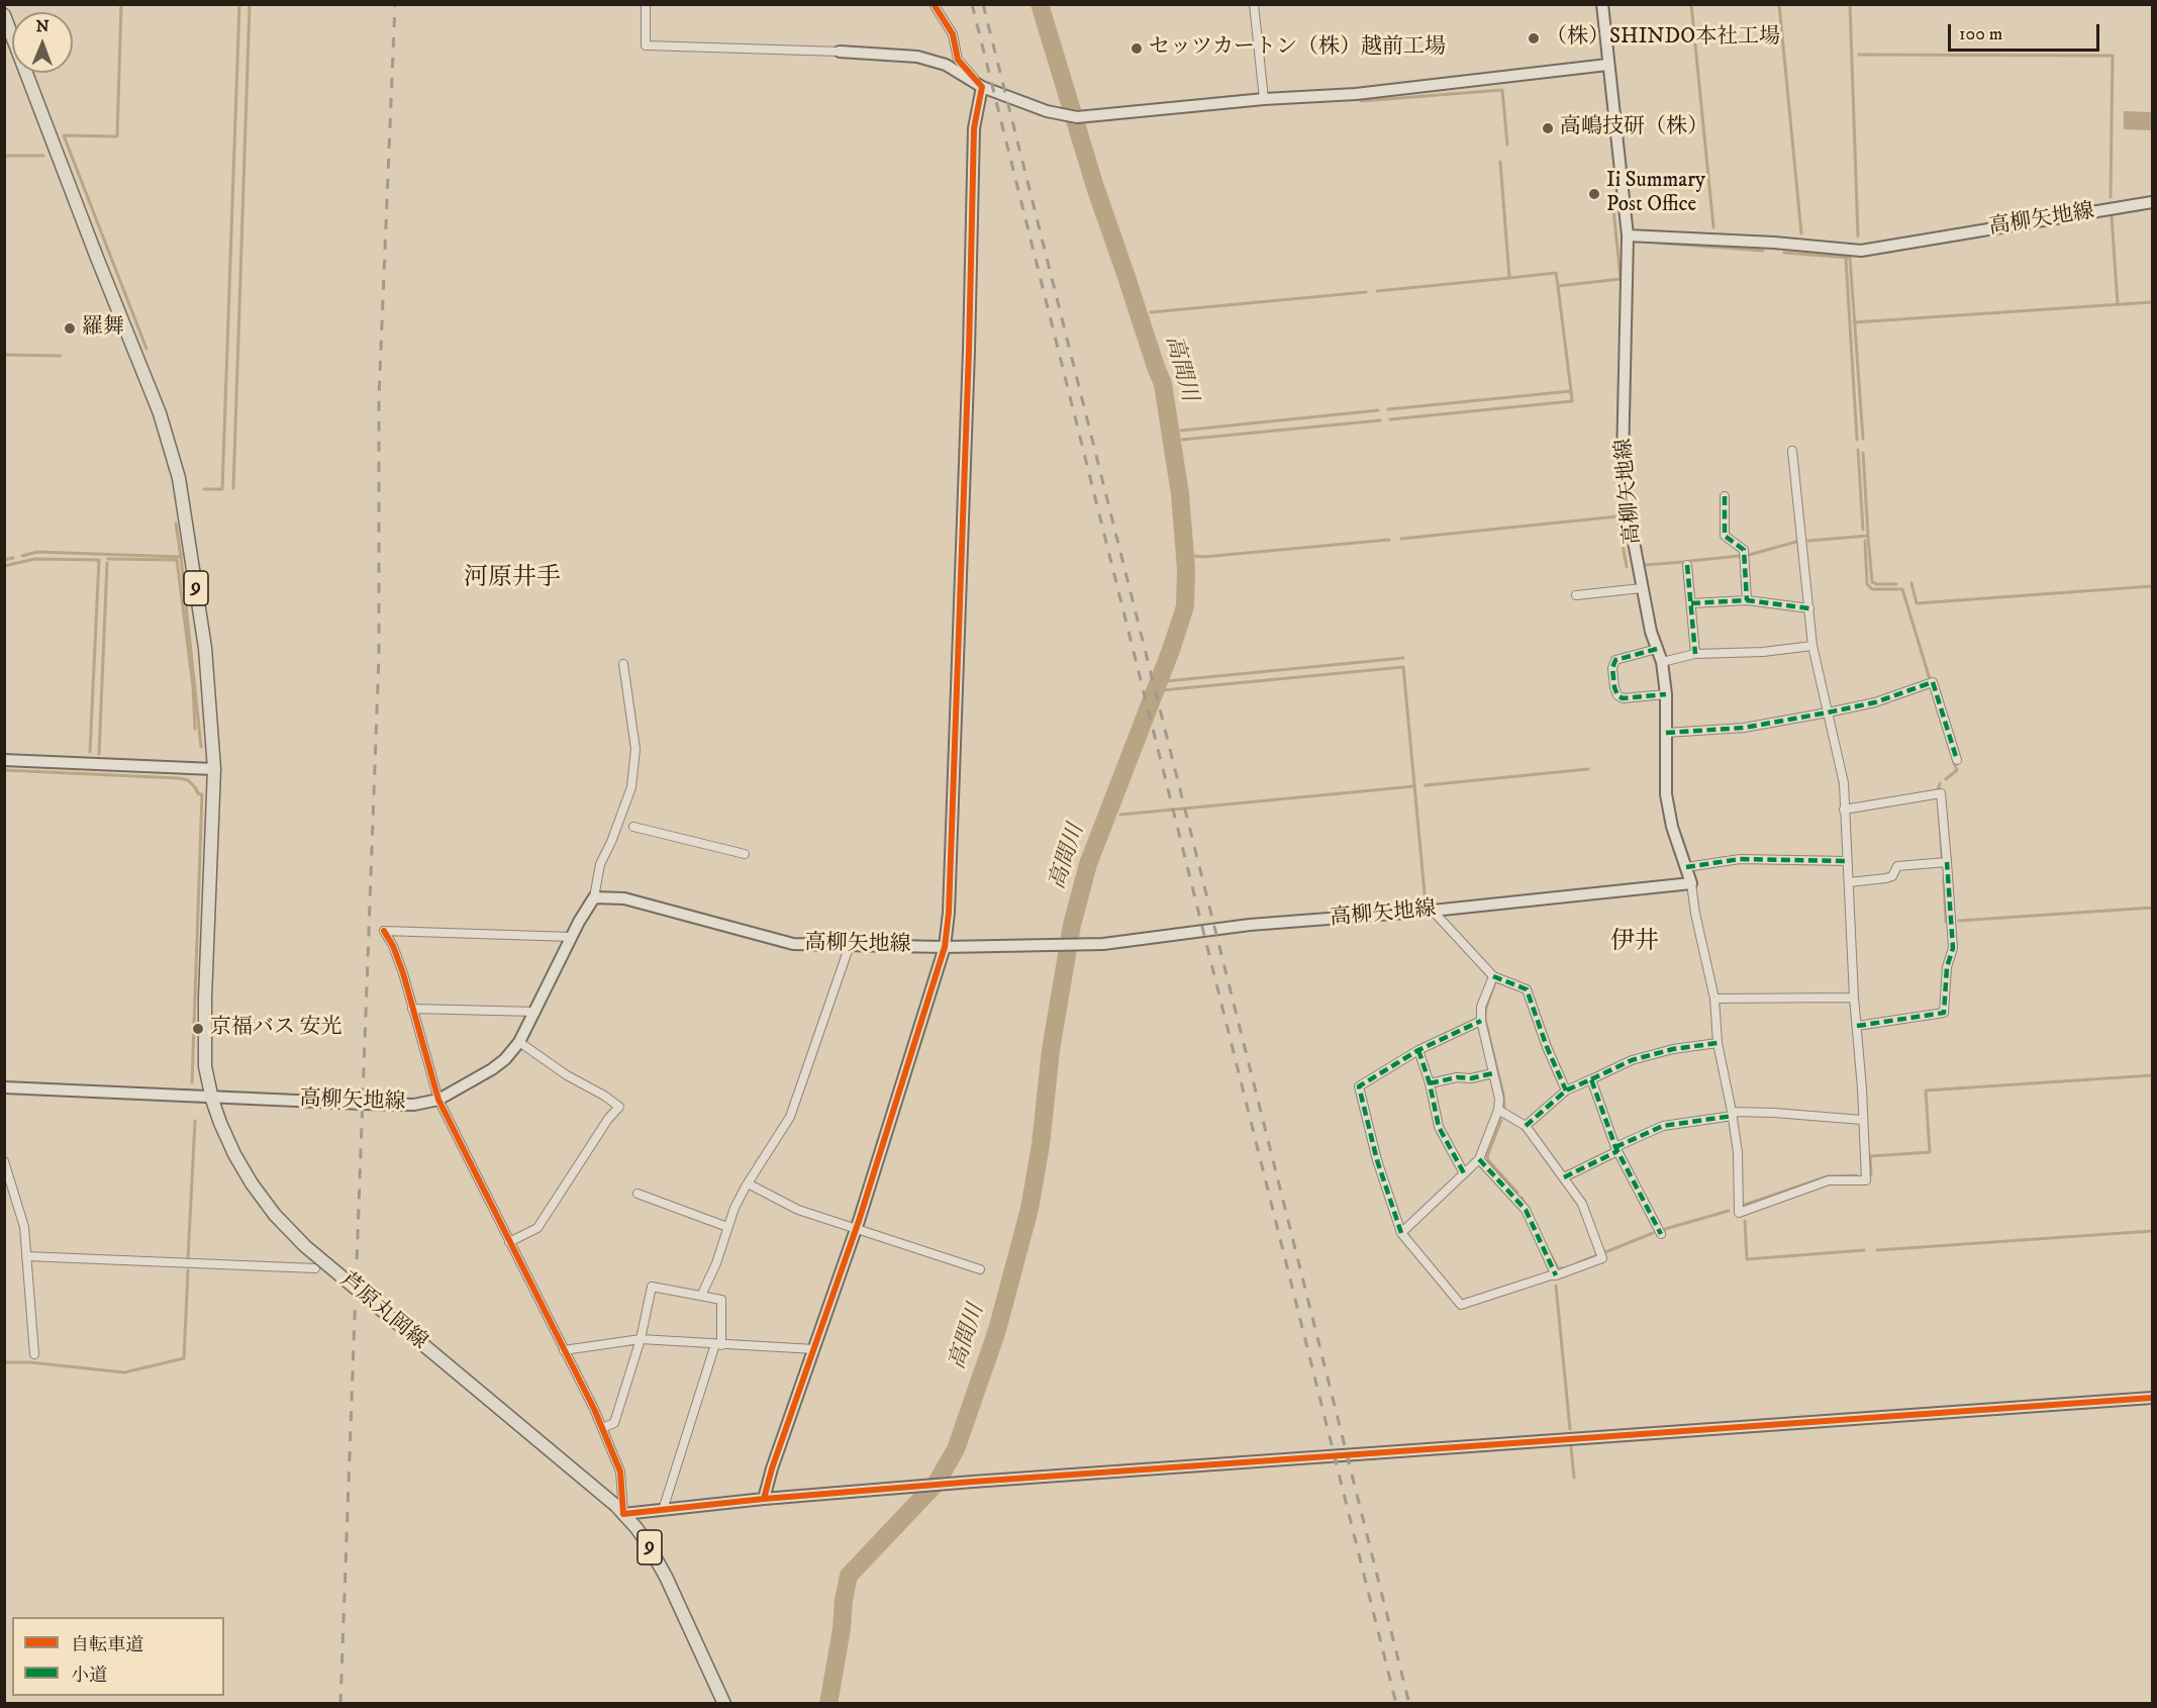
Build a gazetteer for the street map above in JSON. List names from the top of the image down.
{
  "streets": {
    "main road": ["9", "芦原丸岡線"],
    "street": ["高柳矢地線"]
  },
  "crossings": [
    ["高柳矢地線", "9"],
    ["高柳矢地線", "芦原丸岡線"],
    ["9", "芦原丸岡線"]
  ],
  "districts": ["河原井手", "伊井"],
  "water": ["高間川"],
  "places": [
    "（株）SHINDO本社工場",
    "セッツカートン（株）越前工場",
    "高嶋技研（株）",
    "Ii Summary Post Office",
    "羅舞",
    "京福バス 安光"
  ],
  "legend": ["自転車道", "小道"],
  "scale_bar": "100 m",
  "north": "top"
}
